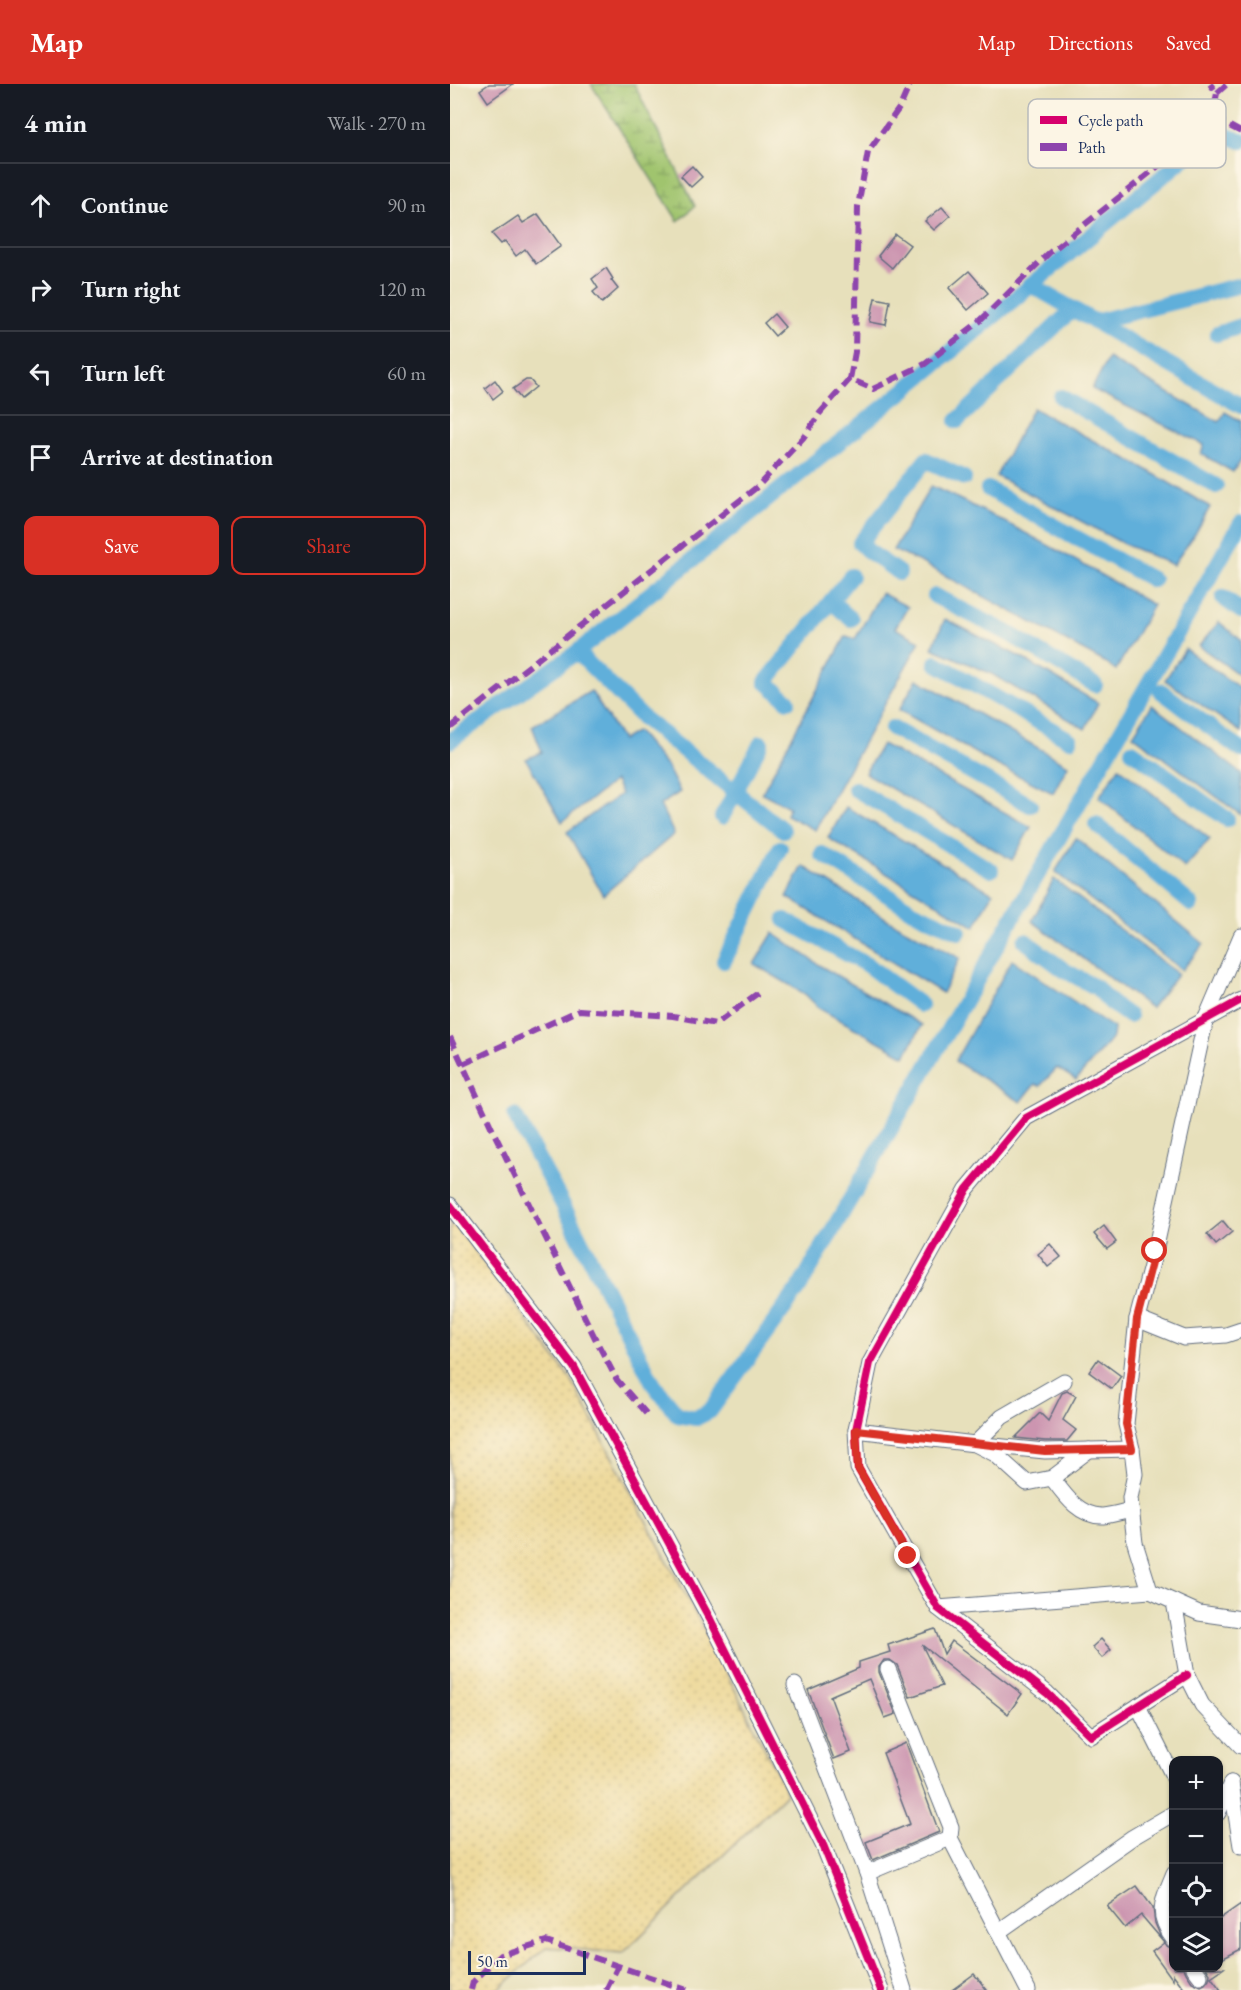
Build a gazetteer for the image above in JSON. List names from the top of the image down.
{
  "legend": ["Cycle path", "Path"],
  "scale_bar": "50 m",
  "page": {
    "header": "Map",
    "nav": ["Map", "Directions", "Saved"],
    "heading": ["4 min", "Walk · 270 m"],
    "list": [
      ["Continue", "90 m"],
      ["Turn right", "120 m"],
      ["Turn left", "60 m"],
      "Arrive at destination"
    ],
    "buttons": ["Save", "Share"],
    "map_buttons": ["+", "−"],
    "scale": "50 m"
  }
}
